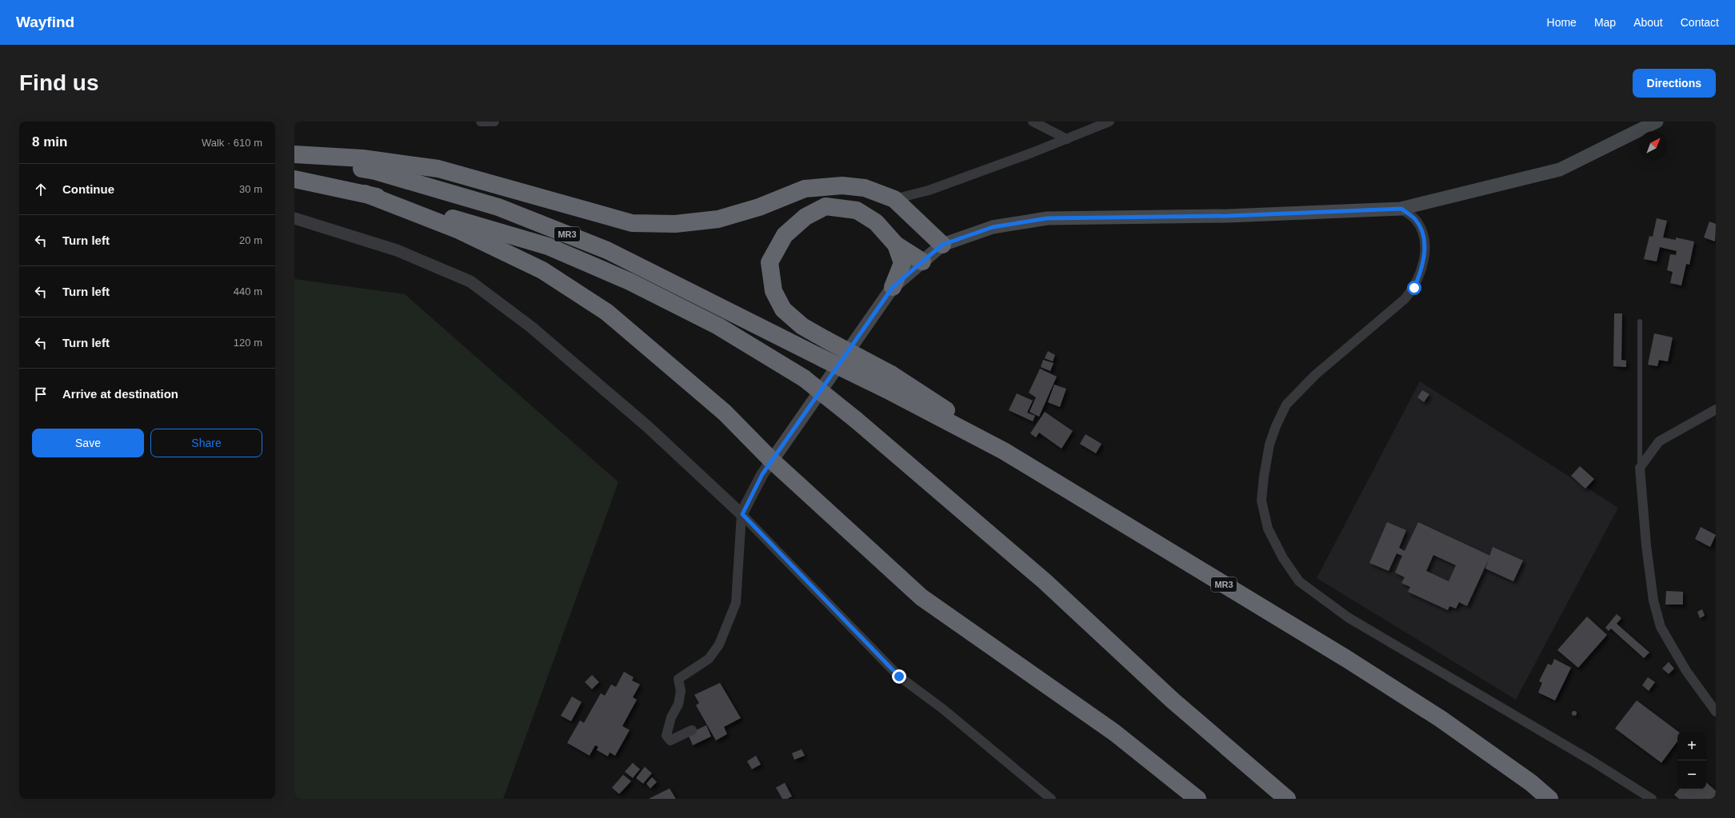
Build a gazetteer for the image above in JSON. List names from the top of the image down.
{
  "streets": {
    "highway": ["MR3"]
  },
  "north": "top right",
  "page": {
    "header": "Wayfind",
    "nav": [
      "Home",
      "Map",
      "About",
      "Contact"
    ],
    "buttons": [
      "Directions",
      ["Save", "Share"]
    ],
    "title": "Find us",
    "heading": ["8 min", "Walk · 610 m"],
    "list": [
      ["Continue", "30 m"],
      ["Turn left", "20 m"],
      ["Turn left", "440 m"],
      ["Turn left", "120 m"],
      "Arrive at destination"
    ],
    "map_buttons": ["+", "−"]
  }
}
